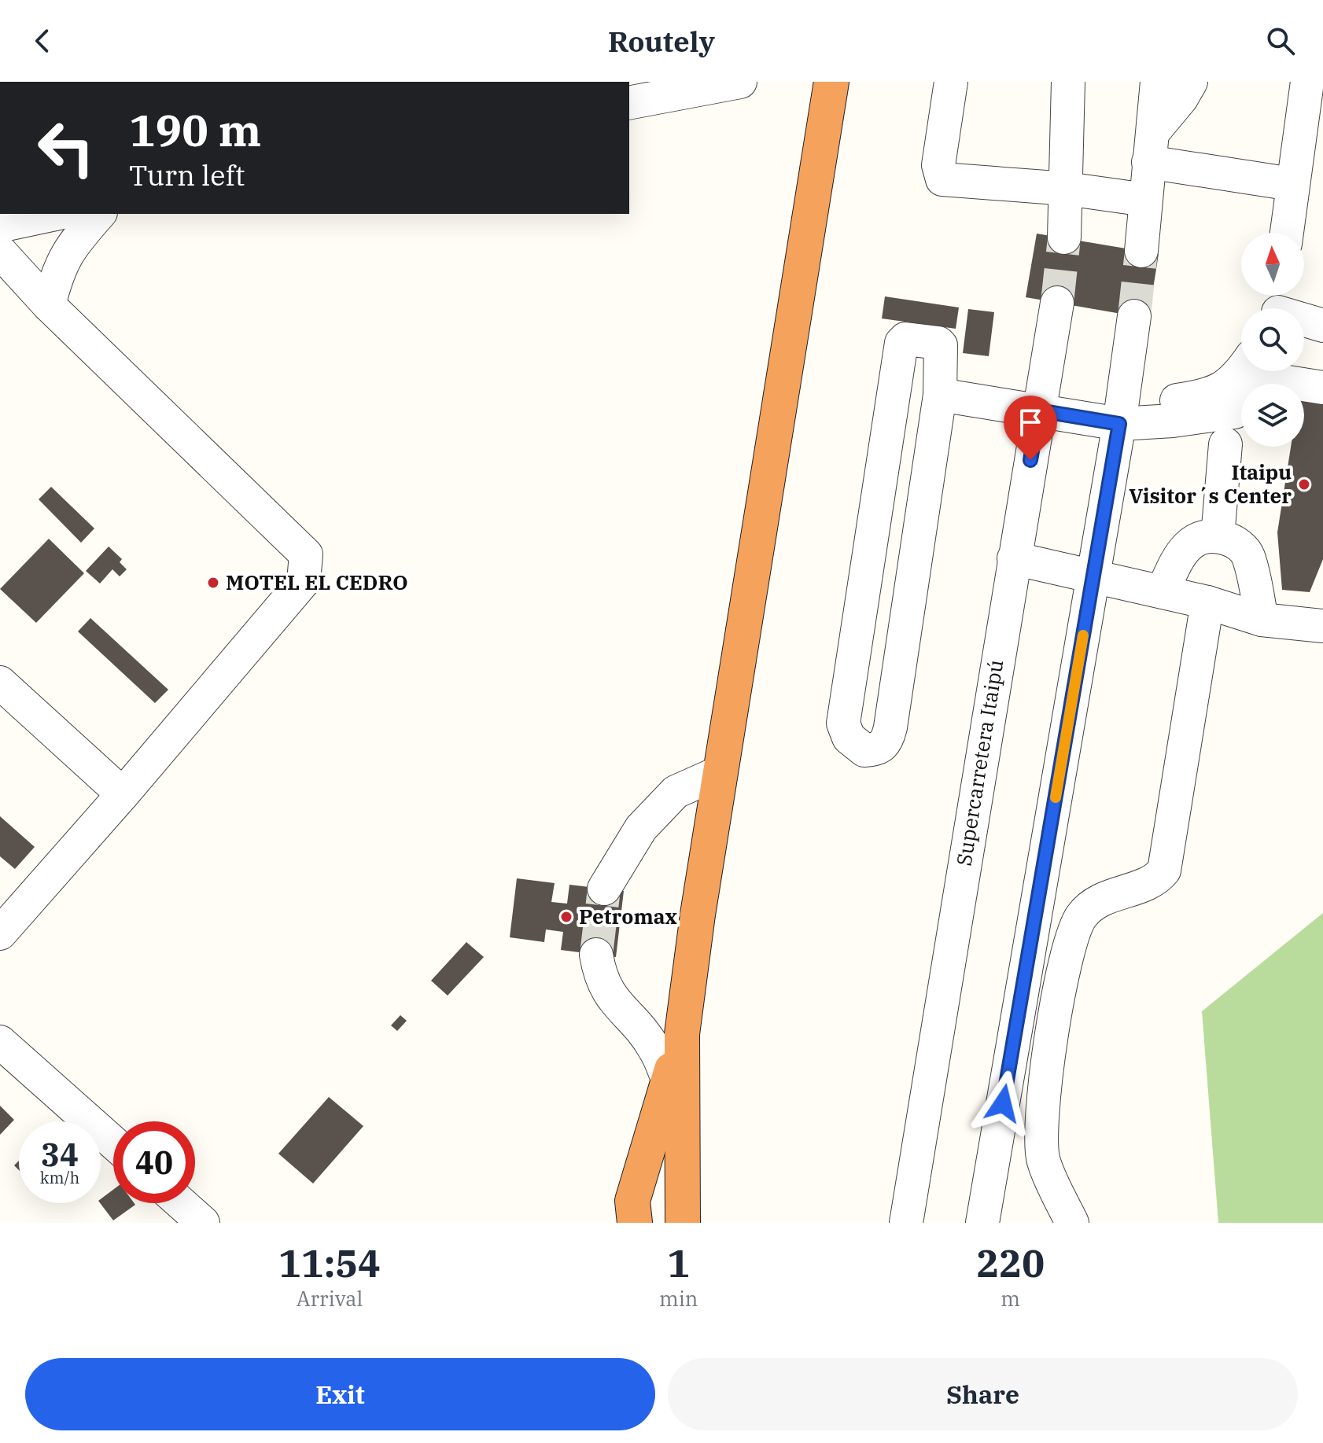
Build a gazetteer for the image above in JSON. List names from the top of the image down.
{
  "streets": {
    "street": ["Supercarretera Itaipú"]
  },
  "places": ["Itaipu Visitor´s Center", "MOTEL EL CEDRO", "Petromax"],
  "north": "top",
  "page": {
    "header": "Routely",
    "turn": ["190 m", "Turn left"],
    "speed": "34 km/h",
    "limit": "40",
    "eta": [
      "11:54",
      "Arrival",
      "1",
      "min",
      "220",
      "m"
    ],
    "buttons": ["Exit", "Share"]
  }
}
